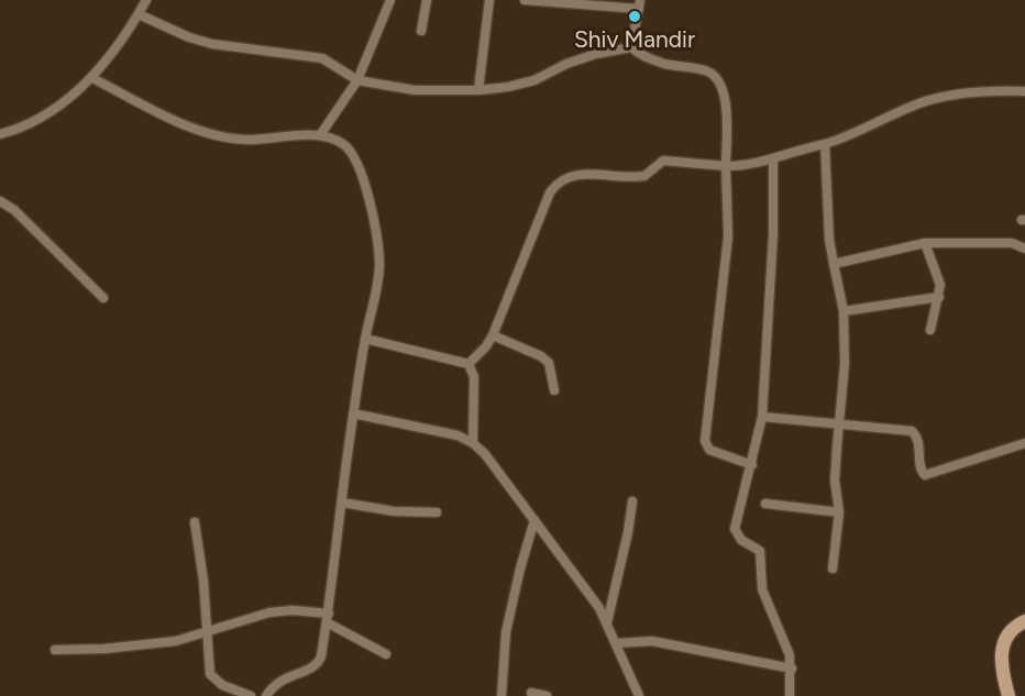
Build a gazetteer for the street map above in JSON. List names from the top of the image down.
{
  "places": ["Shiv Mandir"]
}
